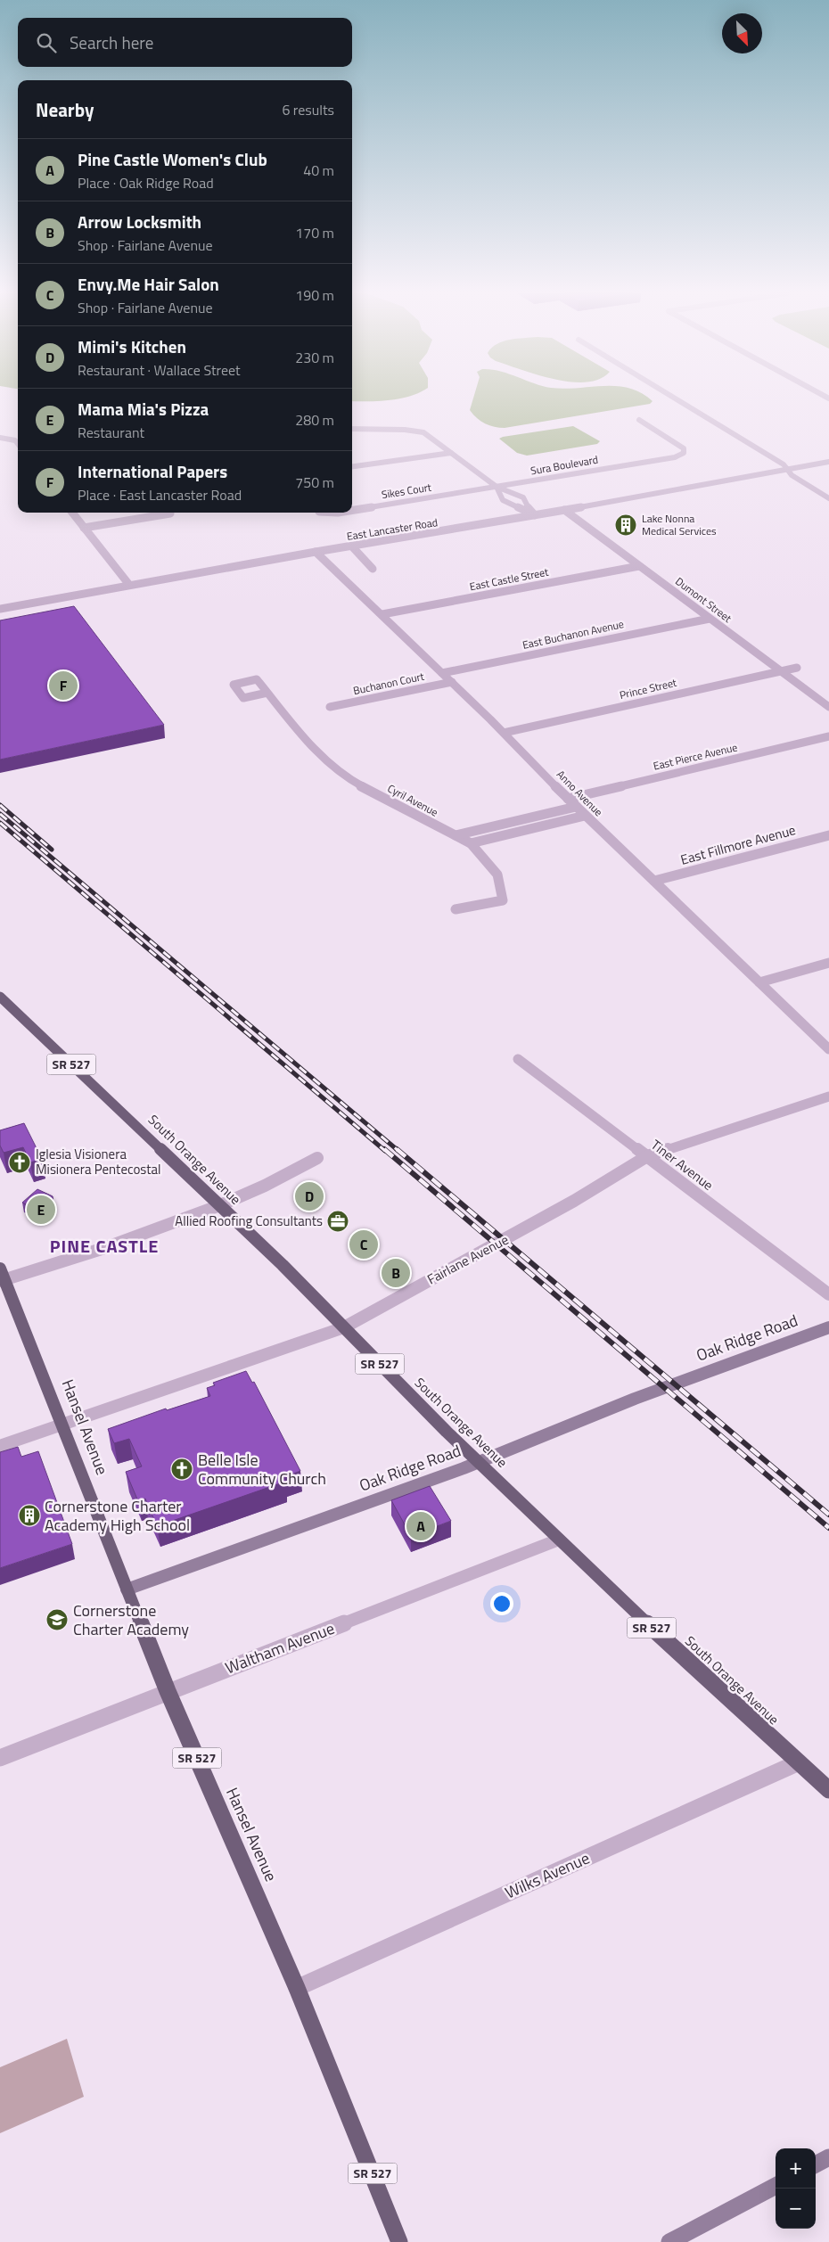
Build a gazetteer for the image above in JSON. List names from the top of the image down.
{
  "streets": {
    "main road": [
      "SR 527",
      "South Orange Avenue",
      "Oak Ridge Road",
      "Hansel Avenue"
    ],
    "street": [
      "Sura Boulevard",
      "Sikes Court",
      "East Lancaster Road",
      "East Castle Street",
      "Dumont Street",
      "East Buchanon Avenue",
      "Buchanon Court",
      "Prince Street",
      "East Pierce Avenue",
      "Anno Avenue",
      "Cyril Avenue",
      "East Fillmore Avenue",
      "Tiner Avenue",
      "Fairlane Avenue",
      "Waltham Avenue",
      "Wilks Avenue"
    ]
  },
  "crossings": [
    ["Sura Boulevard", "Sikes Court"],
    ["East Lancaster Road", "Dumont Street"],
    ["East Lancaster Road", "Anno Avenue"],
    ["East Castle Street", "Dumont Street"],
    ["East Castle Street", "Anno Avenue"],
    ["Dumont Street", "East Buchanon Avenue"],
    ["Dumont Street", "Prince Street"],
    ["East Buchanon Avenue", "Anno Avenue"],
    ["Buchanon Court", "Anno Avenue"],
    ["Prince Street", "Anno Avenue"],
    ["East Pierce Avenue", "Anno Avenue"],
    ["Anno Avenue", "East Fillmore Avenue"],
    ["South Orange Avenue", "Fairlane Avenue"],
    ["South Orange Avenue", "Oak Ridge Road"],
    ["South Orange Avenue", "Waltham Avenue"],
    ["South Orange Avenue", "Wilks Avenue"],
    ["Tiner Avenue", "Fairlane Avenue"],
    ["Fairlane Avenue", "Hansel Avenue"],
    ["Oak Ridge Road", "Hansel Avenue"],
    ["Hansel Avenue", "Waltham Avenue"],
    ["Hansel Avenue", "Wilks Avenue"]
  ],
  "districts": ["PINE CASTLE"],
  "places": {
    "building": ["Lake Nonna Medical Services", "Cornerstone Charter Academy High School"],
    "church": ["Iglesia Visionera Misionera Pentecostal", "Belle Isle Community Church"],
    "office": ["Allied Roofing Consultants"],
    "school or university": ["Cornerstone Charter Academy"]
  },
  "north": "bottom right",
  "page": {
    "search": "Search here",
    "heading": ["Nearby", "6 results"],
    "list": [
      {
        "mark": "A",
        "name": "Pine Castle Women's Club",
        "note": "Place · Oak Ridge Road",
        "value": "40 m"
      },
      {
        "mark": "B",
        "name": "Arrow Locksmith",
        "note": "Shop · Fairlane Avenue",
        "value": "170 m"
      },
      {
        "mark": "C",
        "name": "Envy.Me Hair Salon",
        "note": "Shop · Fairlane Avenue",
        "value": "190 m"
      },
      {
        "mark": "D",
        "name": "Mimi's Kitchen",
        "note": "Restaurant · Wallace Street",
        "value": "230 m"
      },
      {
        "mark": "E",
        "name": "Mama Mia's Pizza",
        "note": "Restaurant",
        "value": "280 m"
      },
      {
        "mark": "F",
        "name": "International Papers",
        "note": "Place · East Lancaster Road",
        "value": "750 m"
      }
    ],
    "pins": [
      "F",
      "D",
      "E",
      "C",
      "B",
      "A"
    ],
    "map_buttons": ["+", "−"]
  }
}
